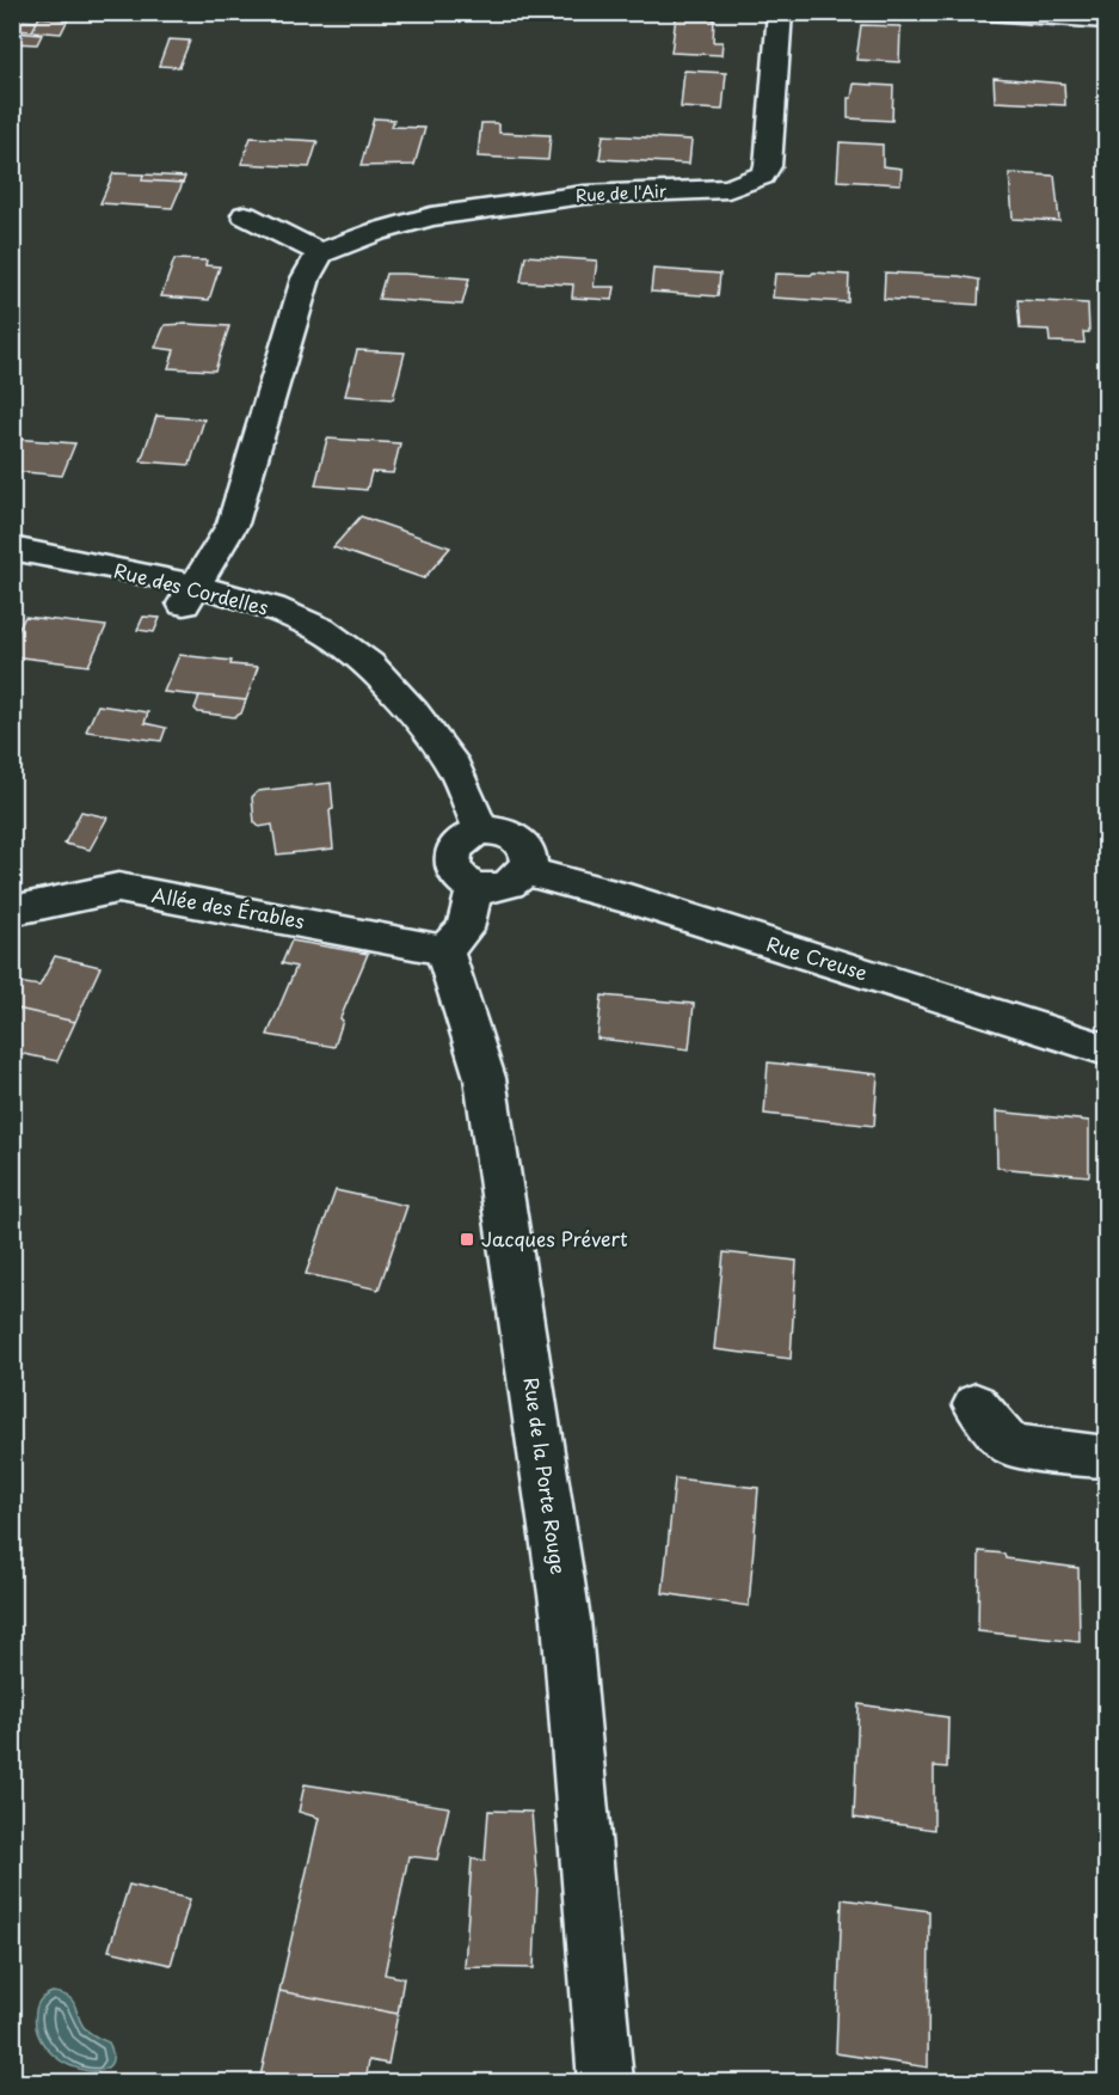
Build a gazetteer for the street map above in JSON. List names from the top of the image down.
{
  "streets": {
    "street": [
      "Rue de l'Air",
      "Rue des Cordelles",
      "Allée des Érables",
      "Rue Creuse",
      "Rue de la Porte Rouge"
    ]
  },
  "crossings": [
    ["Rue des Cordelles", "Rue Creuse"],
    ["Allée des Érables", "Rue de la Porte Rouge"]
  ],
  "places": {
    "transit": ["Jacques Prévert"]
  }
}
